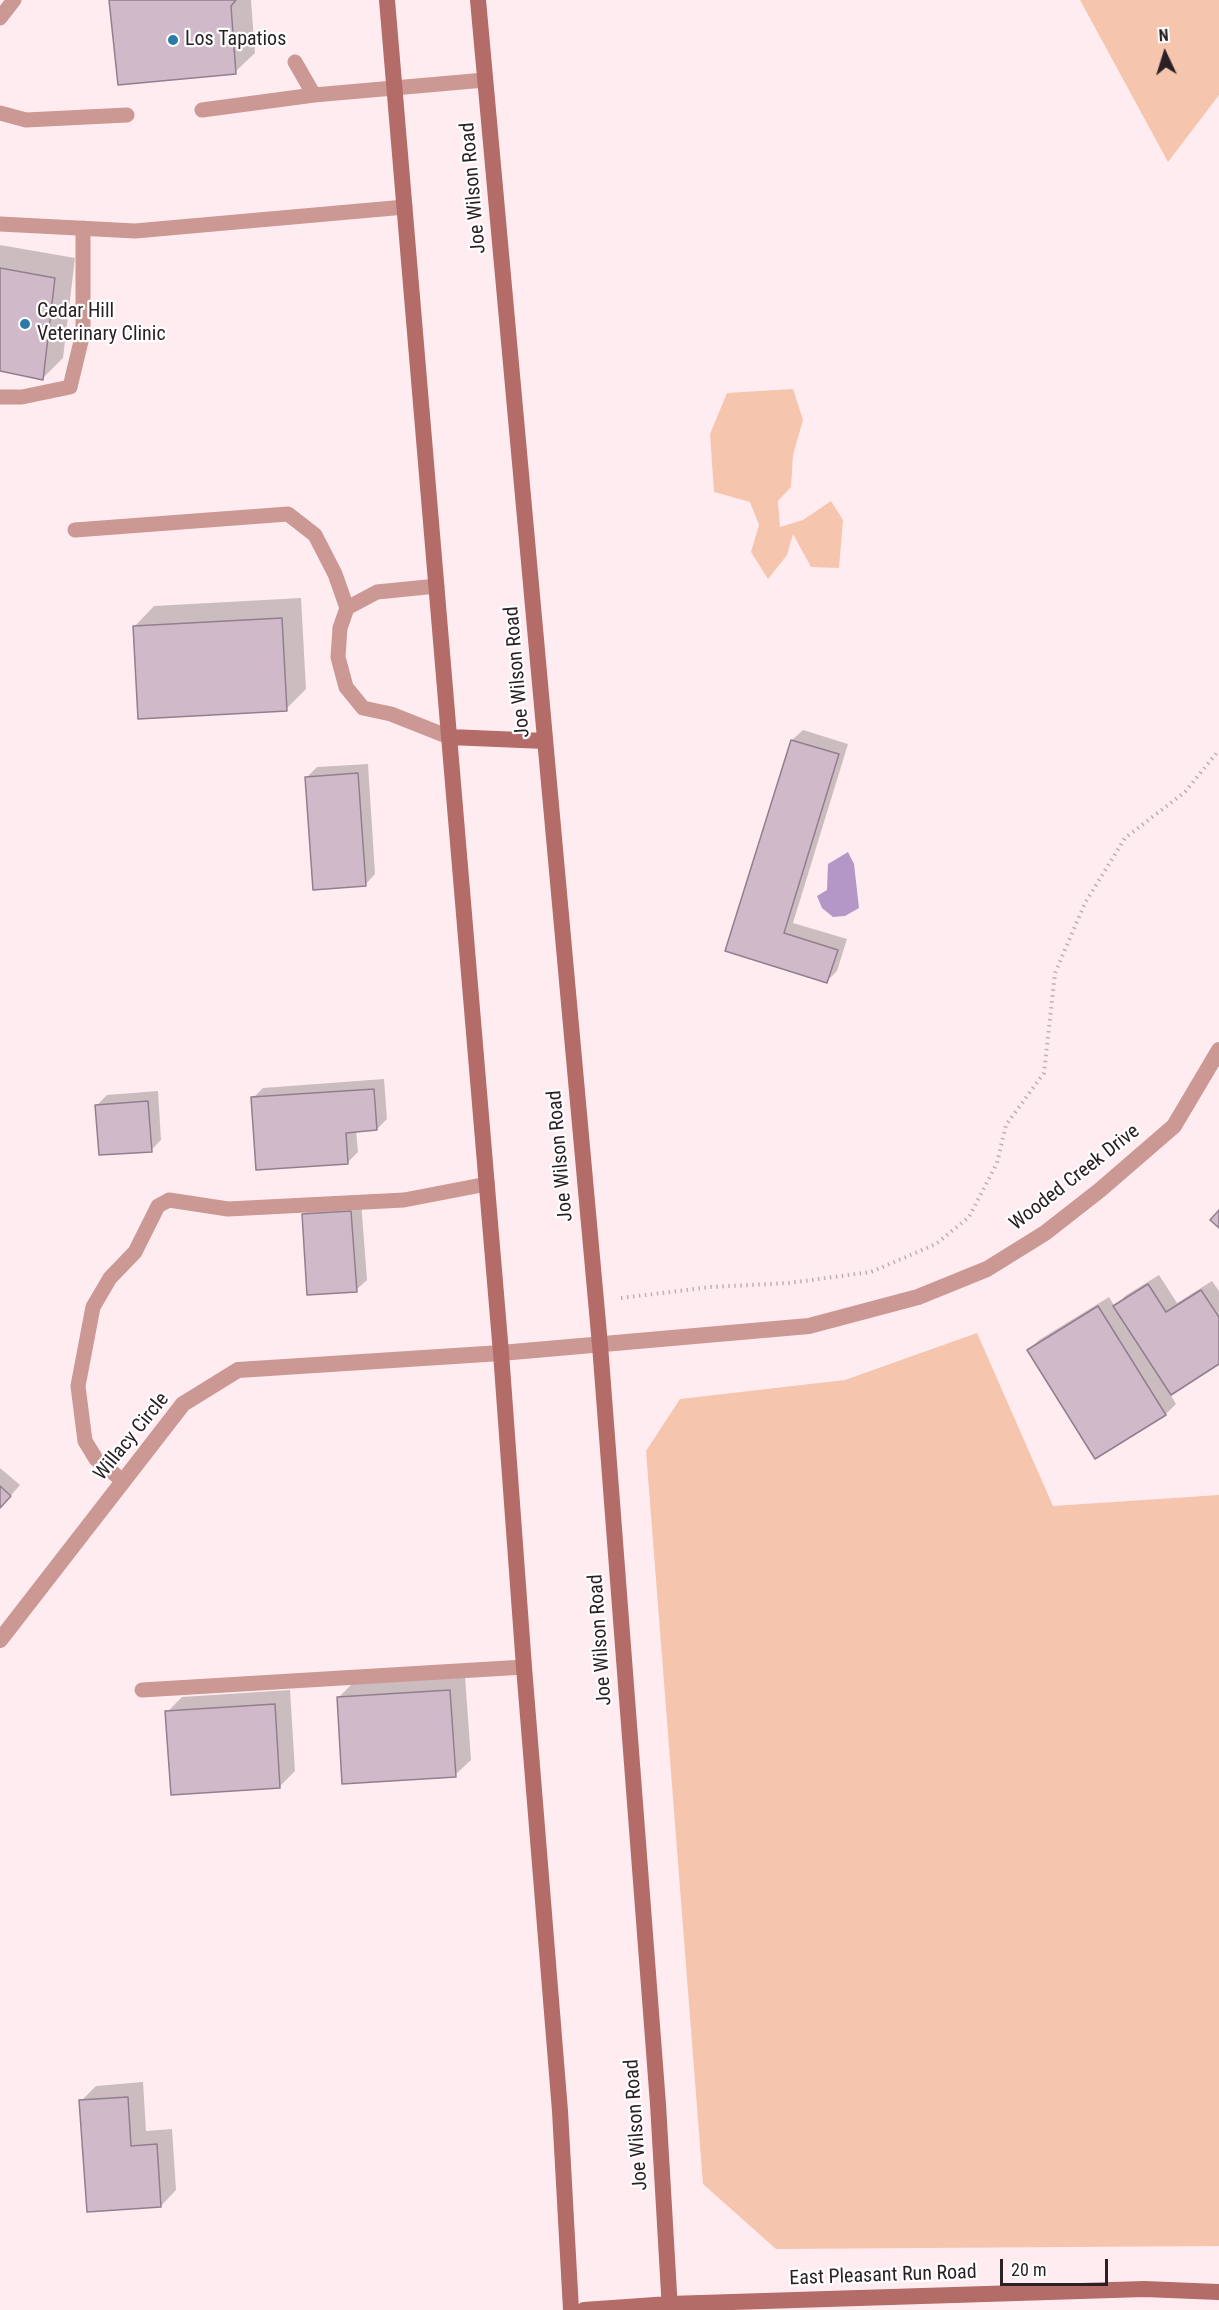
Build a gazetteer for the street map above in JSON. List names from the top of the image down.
{
  "streets": {
    "main road": ["Joe Wilson Road", "East Pleasant Run Road"],
    "street": ["Wooded Creek Drive", "Willacy Circle"]
  },
  "crossings": [
    ["Joe Wilson Road", "Wooded Creek Drive"],
    ["Joe Wilson Road", "East Pleasant Run Road"],
    ["Wooded Creek Drive", "Willacy Circle"]
  ],
  "places": ["Los Tapatios", "Cedar Hill Veterinary Clinic"],
  "scale_bar": "20 m",
  "north": "top"
}
